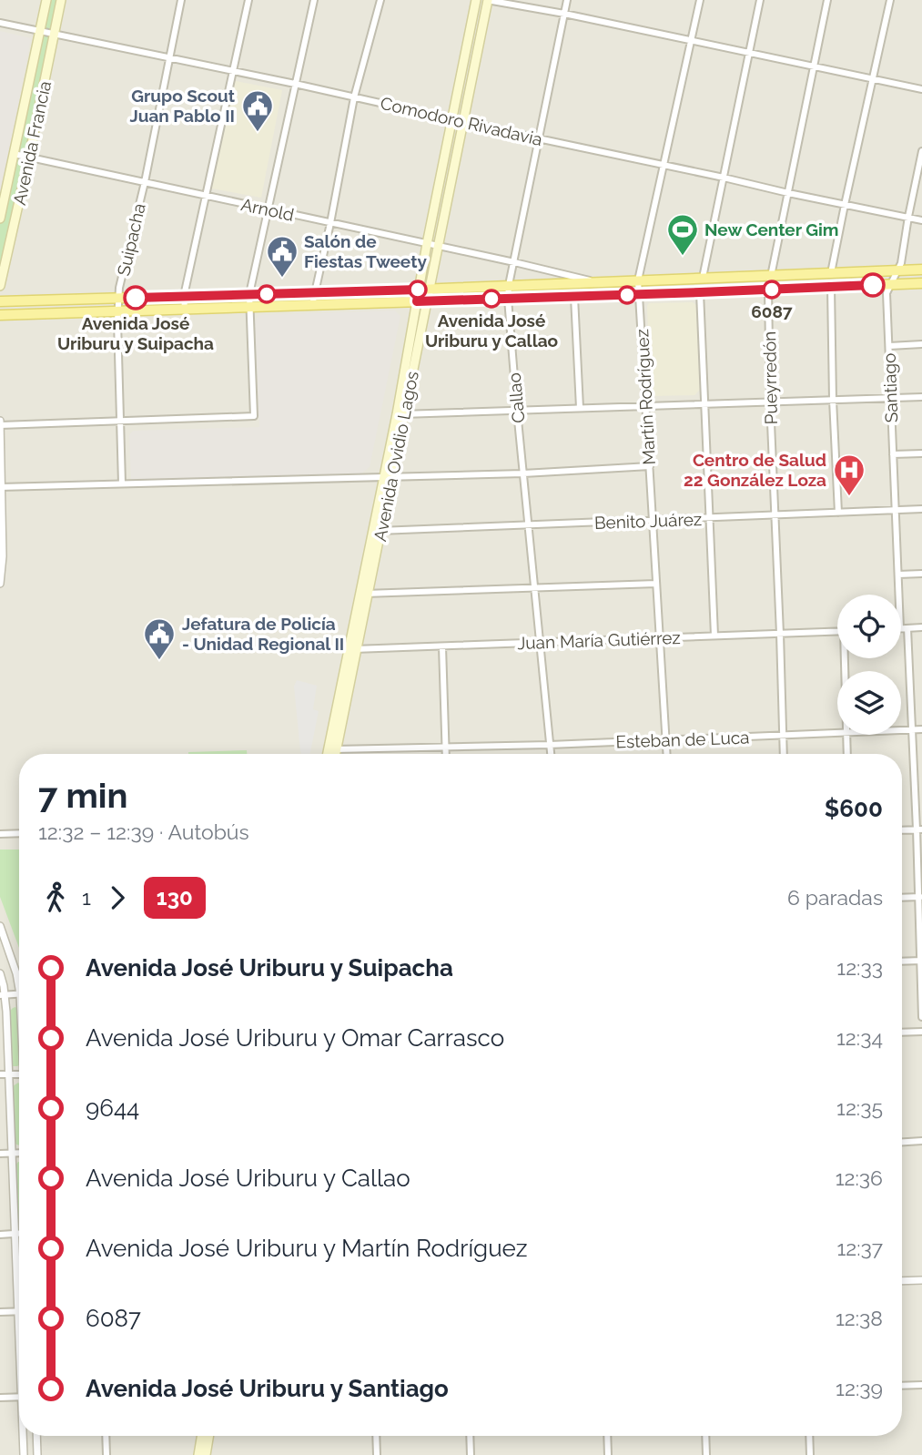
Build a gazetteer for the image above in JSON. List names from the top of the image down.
{
  "streets": {
    "main road": ["Avenida Francia", "Avenida Ovidio Lagos"],
    "street": [
      "Comodoro Rivadavia",
      "Arnold",
      "Suipacha",
      "Pueyrredón",
      "Santiago",
      "Martín Rodríguez",
      "Callao",
      "Benito Juárez",
      "Juan María Gutiérrez",
      "Esteban de Luca"
    ]
  },
  "crossings": [
    ["Comodoro Rivadavia", "Avenida Francia"],
    ["Comodoro Rivadavia", "Suipacha"],
    ["Comodoro Rivadavia", "Pueyrredón"],
    ["Comodoro Rivadavia", "Santiago"],
    ["Comodoro Rivadavia", "Martín Rodríguez"],
    ["Comodoro Rivadavia", "Callao"],
    ["Comodoro Rivadavia", "Avenida Ovidio Lagos"],
    ["Avenida Francia", "Arnold"],
    ["Arnold", "Suipacha"],
    ["Arnold", "Callao"],
    ["Arnold", "Avenida Ovidio Lagos"],
    ["Pueyrredón", "Benito Juárez"],
    ["Pueyrredón", "Juan María Gutiérrez"],
    ["Pueyrredón", "Esteban de Luca"],
    ["Santiago", "Benito Juárez"],
    ["Santiago", "Esteban de Luca"],
    ["Martín Rodríguez", "Benito Juárez"],
    ["Martín Rodríguez", "Juan María Gutiérrez"],
    ["Martín Rodríguez", "Esteban de Luca"],
    ["Callao", "Benito Juárez"],
    ["Callao", "Juan María Gutiérrez"],
    ["Callao", "Esteban de Luca"],
    ["Avenida Ovidio Lagos", "Benito Juárez"],
    ["Avenida Ovidio Lagos", "Juan María Gutiérrez"],
    ["Avenida Ovidio Lagos", "Esteban de Luca"]
  ],
  "places": {
    "public building": ["Grupo Scout Juan Pablo II", "Salón de Fiestas Tweety", "Jefatura de Policía - Unidad Regional II"],
    "sports": ["New Center Gim"],
    "other": ["6087", "Avenida José Uriburu y Suipacha", "Avenida José Uriburu y Callao"],
    "hospital": ["Centro de Salud 22 González Loza"]
  },
  "lines": ["bus line 130"],
  "page": {
    "heading": ["7 min", "12:32 – 12:39 · Autobús", "$600"],
    "legs": ["1", "130", "6 paradas"],
    "list": [
      {
        "name": "Avenida José Uriburu y Suipacha",
        "value": "12:33"
      },
      {
        "name": "Avenida José Uriburu y Omar Carrasco",
        "value": "12:34"
      },
      {
        "name": "9644",
        "value": "12:35"
      },
      {
        "name": "Avenida José Uriburu y Callao",
        "value": "12:36"
      },
      {
        "name": "Avenida José Uriburu y Martín Rodríguez",
        "value": "12:37"
      },
      {
        "name": "6087",
        "value": "12:38"
      },
      {
        "name": "Avenida José Uriburu y Santiago",
        "value": "12:39"
      }
    ]
  }
}
